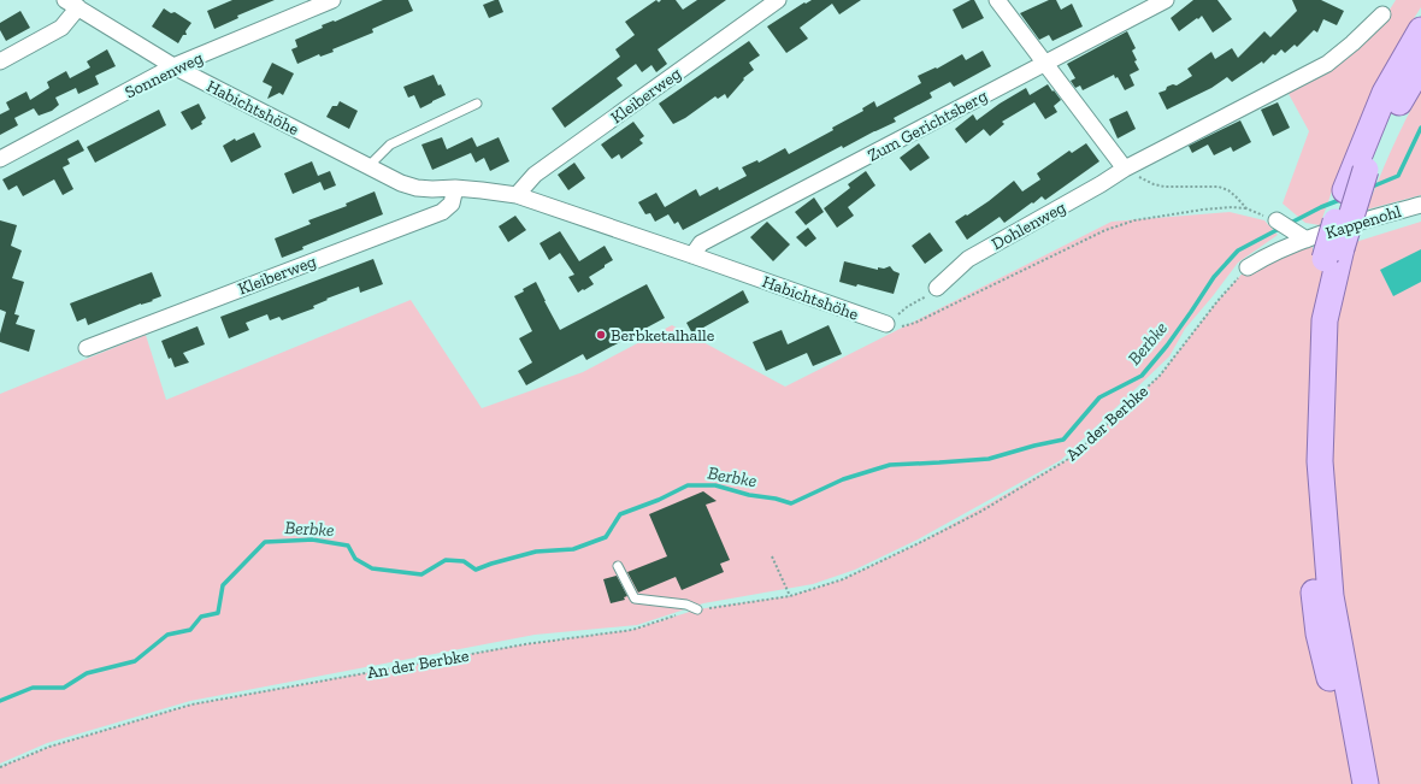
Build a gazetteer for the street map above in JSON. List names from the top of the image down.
{
  "streets": {
    "street": [
      "Sonnenweg",
      "Kleiberweg",
      "Habichtshöhe",
      "Zum Gerichtsberg",
      "Kappenohl",
      "Dohlenweg"
    ],
    "path": ["An der Berbke"]
  },
  "crossings": [
    ["Sonnenweg", "Habichtshöhe"],
    ["Kleiberweg", "Habichtshöhe"],
    ["Habichtshöhe", "Zum Gerichtsberg"]
  ],
  "water": ["Berbke"],
  "places": ["Berbketalhalle"]
}
